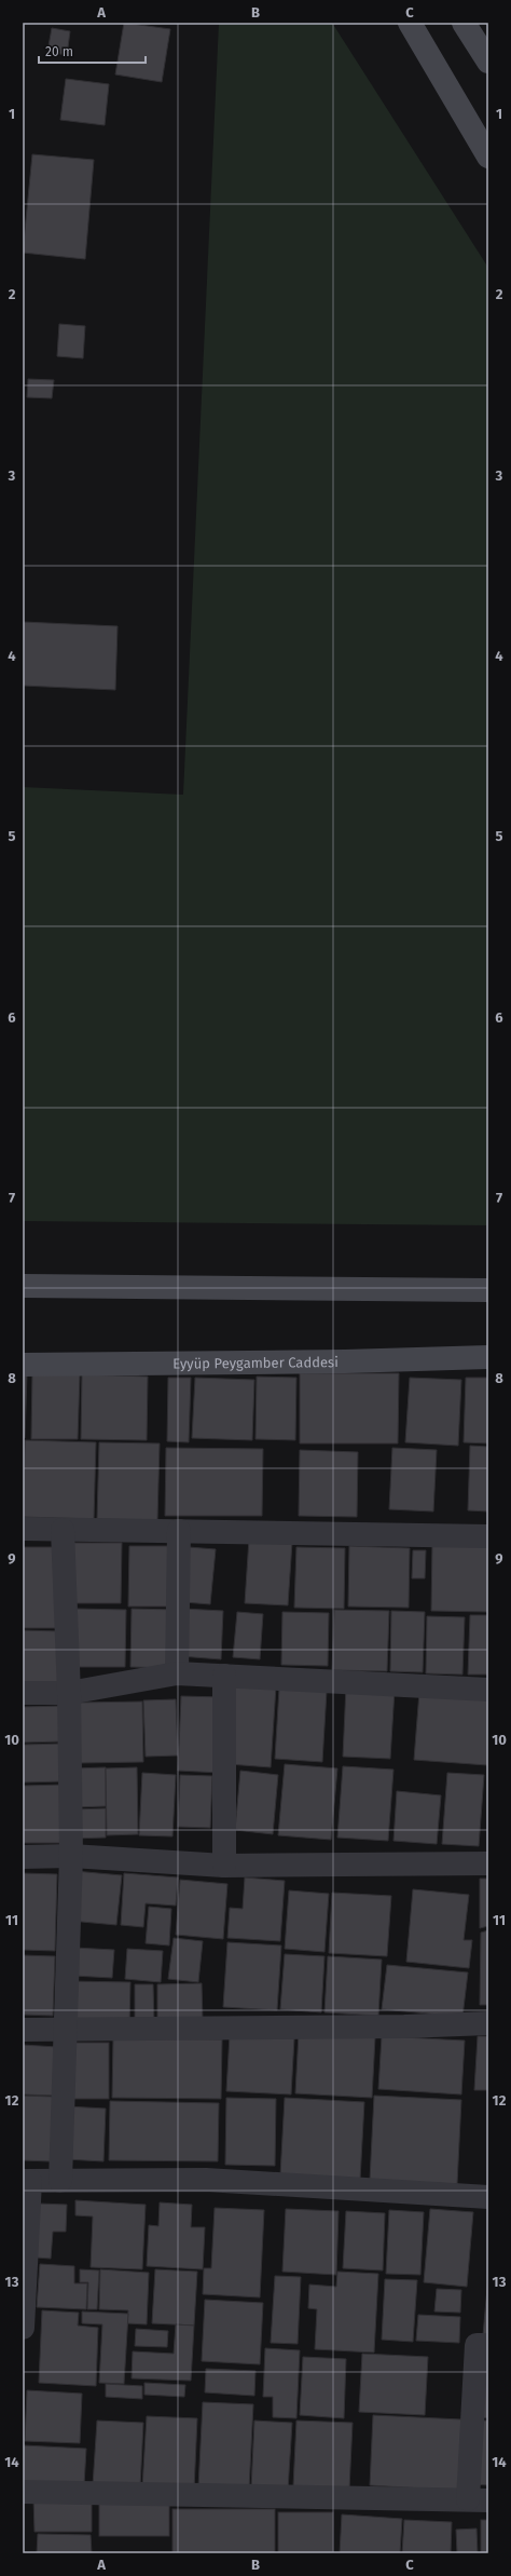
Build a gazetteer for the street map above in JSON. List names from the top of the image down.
{
  "streets": {
    "street": ["Eyyüp Peygamber Caddesi"]
  },
  "scale_bar": "20 m",
  "grid": {
    "columns": ["A", "B", "C"],
    "rows": [
      "1",
      "2",
      "3",
      "4",
      "5",
      "6",
      "7",
      "8",
      "9",
      "10",
      "11",
      "12",
      "13",
      "14"
    ]
  }
}
